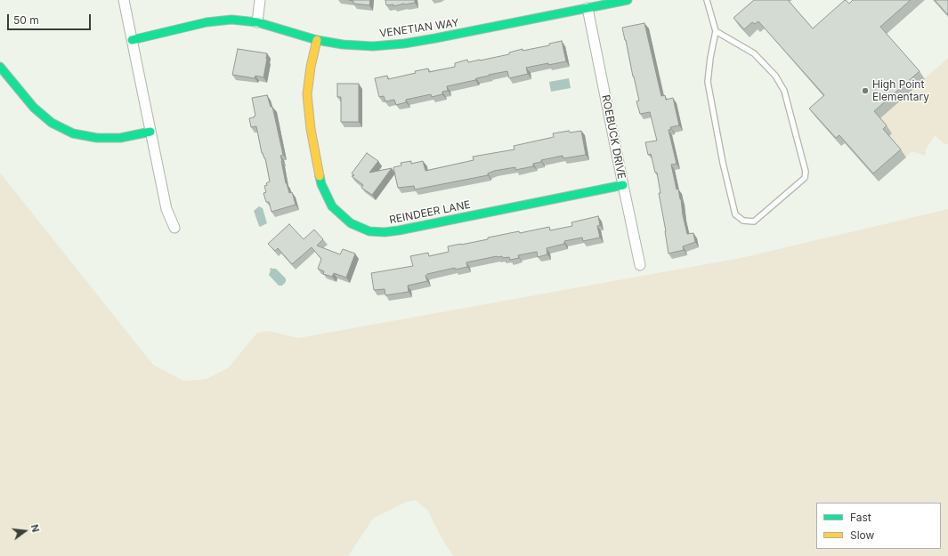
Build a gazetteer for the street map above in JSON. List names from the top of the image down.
{
  "streets": {
    "street": ["VENETIAN WAY", "ROEBUCK DRIVE", "REINDEER LANE"]
  },
  "crossings": [
    ["VENETIAN WAY", "ROEBUCK DRIVE"],
    ["VENETIAN WAY", "REINDEER LANE"],
    ["ROEBUCK DRIVE", "REINDEER LANE"]
  ],
  "places": ["High Point Elementary"],
  "legend": ["Fast", "Slow"],
  "scale_bar": "50 m",
  "north": "right"
}
